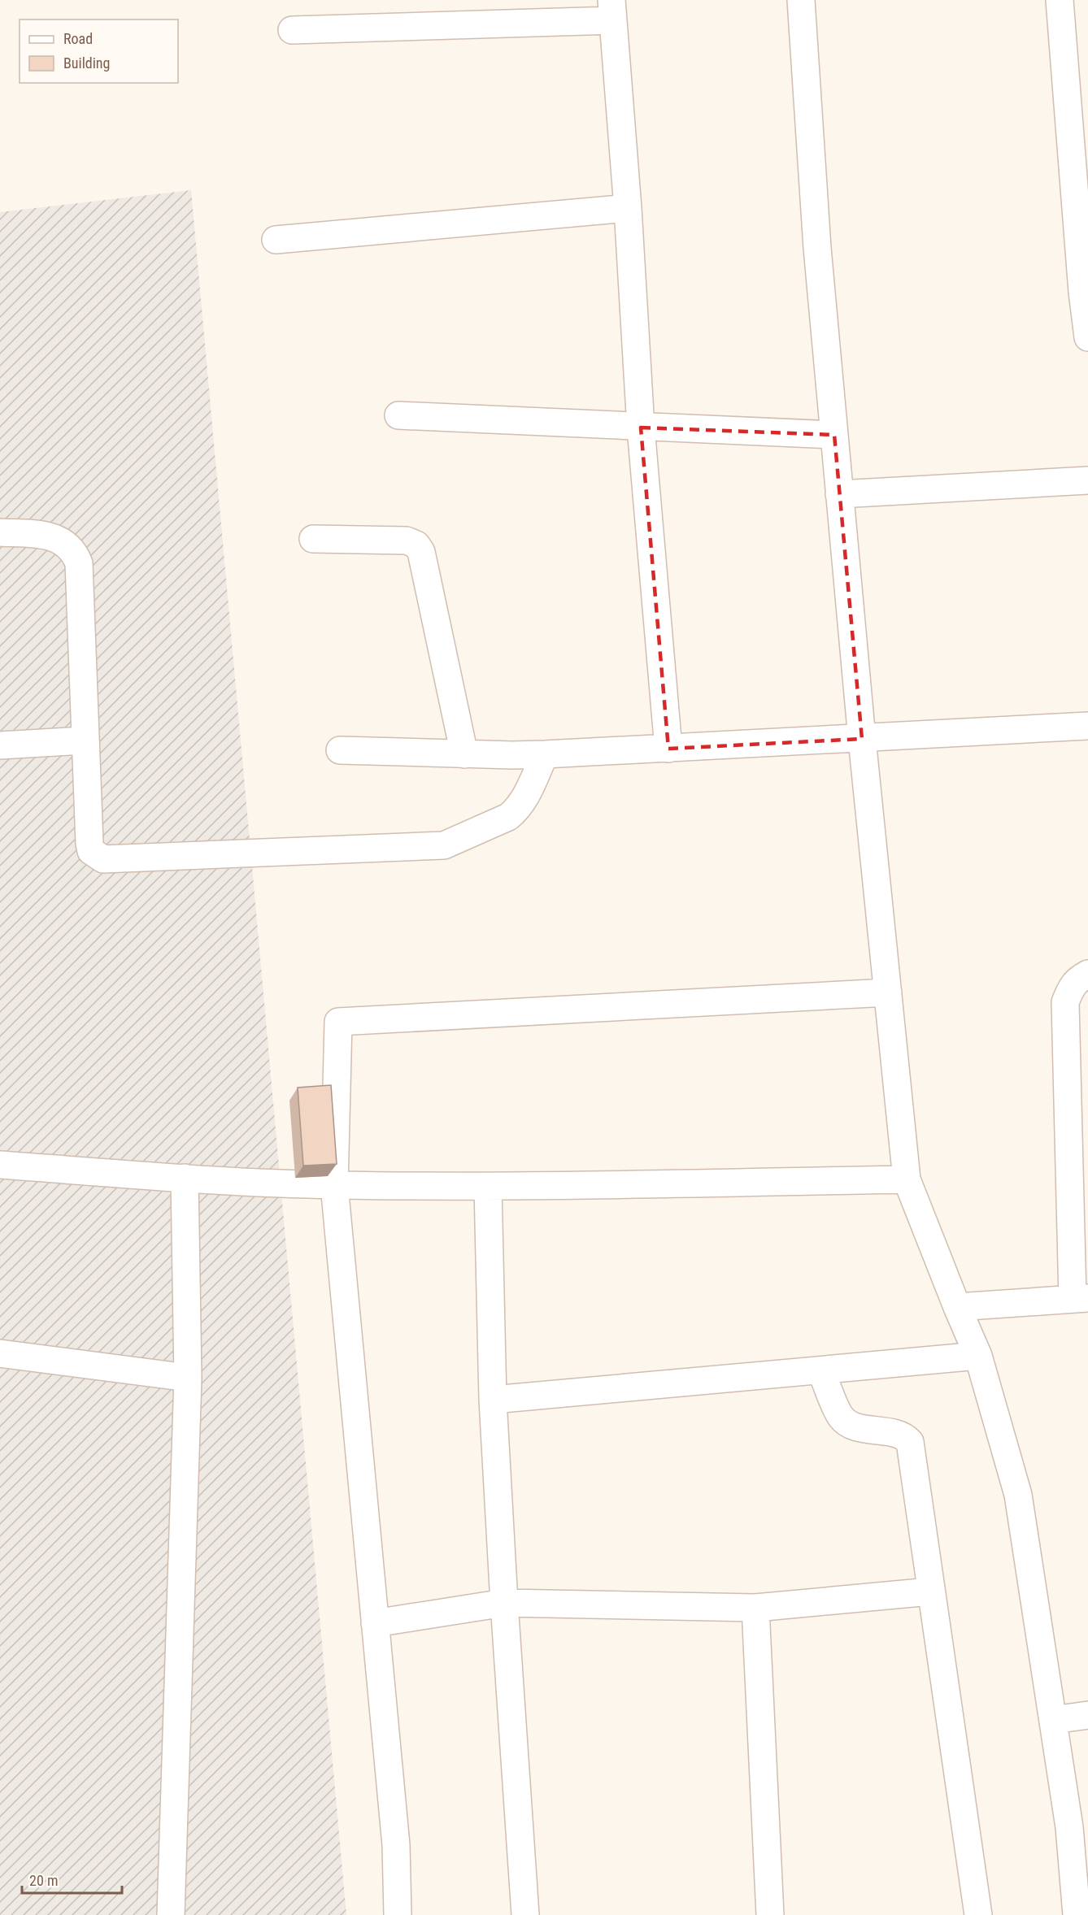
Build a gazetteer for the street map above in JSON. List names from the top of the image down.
{
  "legend": ["Road", "Building"],
  "scale_bar": "20 m"
}
